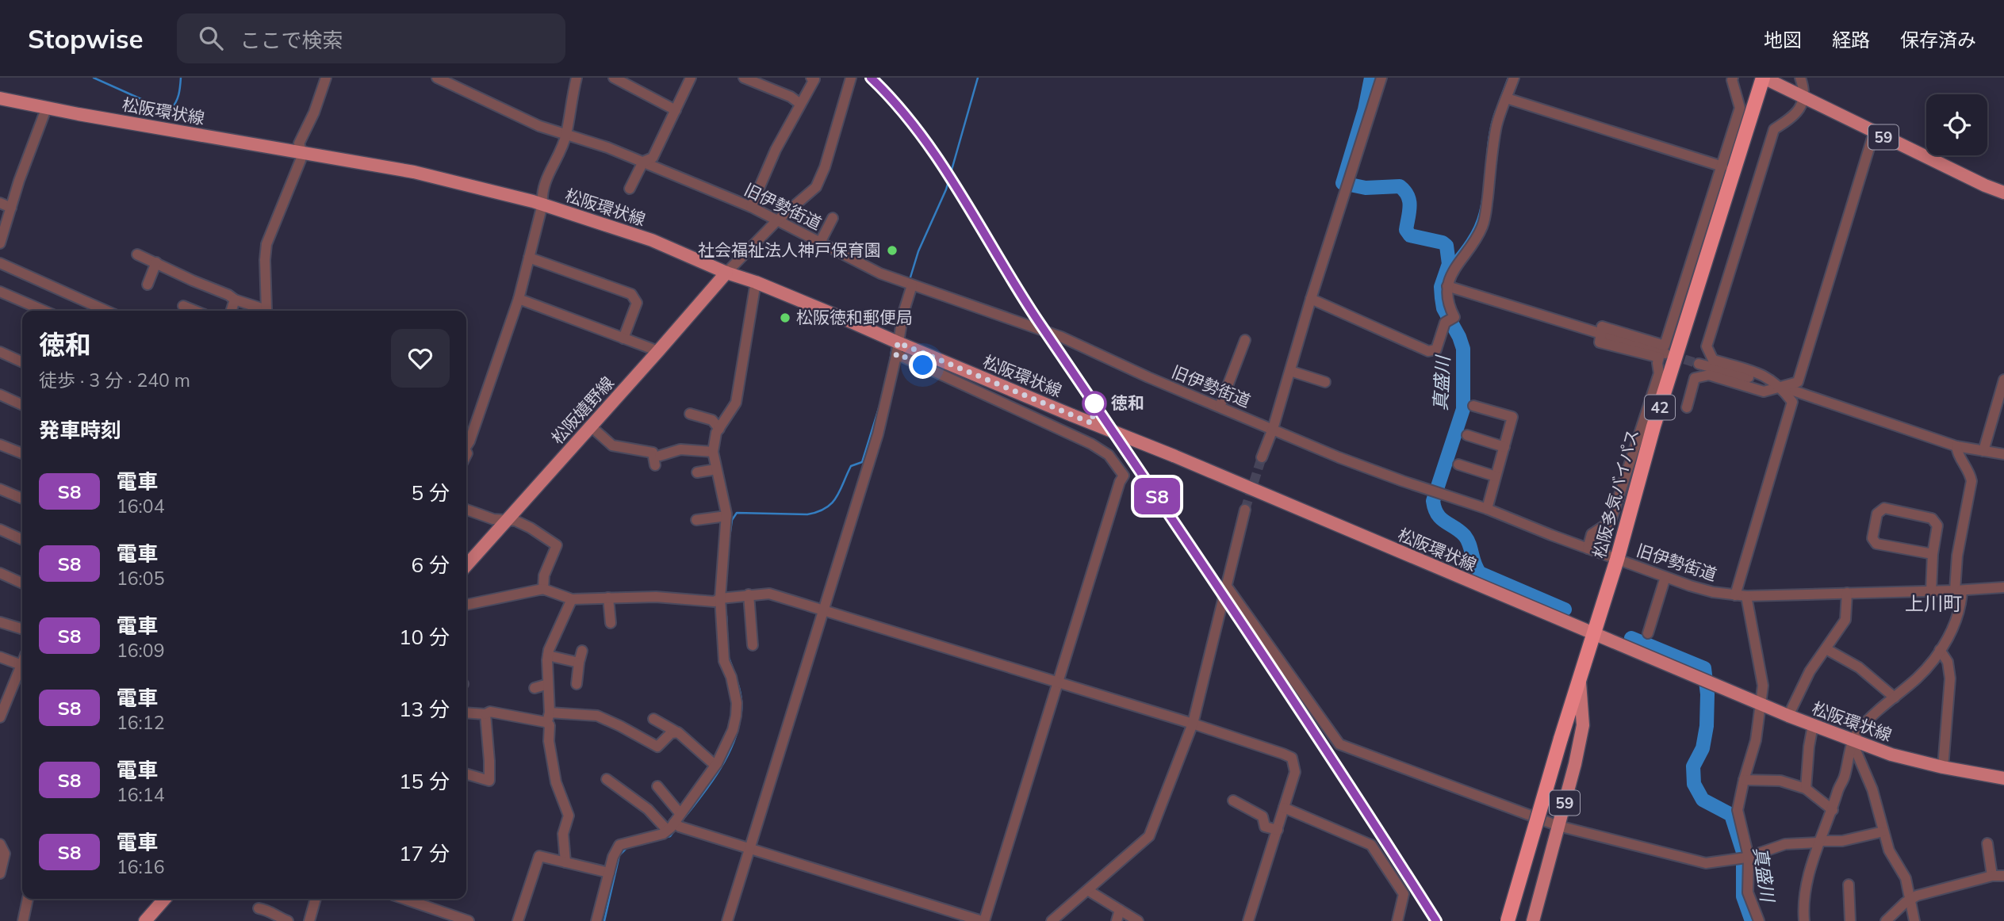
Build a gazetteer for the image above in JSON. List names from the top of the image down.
{
  "streets": {
    "highway": ["42", "松阪多気バイパス"],
    "main road": ["松阪環状線", "59", "松阪嬉野線"],
    "street": ["旧伊勢街道"]
  },
  "crossings": [
    ["松阪環状線", "松阪嬉野線"],
    ["松阪環状線", "松阪多気バイパス"],
    ["59", "松阪多気バイパス"],
    ["旧伊勢街道", "松阪多気バイパス"]
  ],
  "districts": ["上川町"],
  "water": ["真盛川"],
  "places": ["社会福祉法人神戸保育園", "松阪徳和郵便局", "徳和"],
  "page": {
    "header": "Stopwise",
    "search": "ここで検索",
    "nav": ["地図", "経路", "保存済み"],
    "on_map": "S8",
    "heading": [
      ["徳和", "徒歩 · 3 分 · 240 m"],
      "発車時刻"
    ],
    "list": [
      {
        "mark": "S8",
        "name": "電車",
        "note": "16:04",
        "value": "5 分"
      },
      {
        "mark": "S8",
        "name": "電車",
        "note": "16:05",
        "value": "6 分"
      },
      {
        "mark": "S8",
        "name": "電車",
        "note": "16:09",
        "value": "10 分"
      },
      {
        "mark": "S8",
        "name": "電車",
        "note": "16:12",
        "value": "13 分"
      },
      {
        "mark": "S8",
        "name": "電車",
        "note": "16:14",
        "value": "15 分"
      },
      {
        "mark": "S8",
        "name": "電車",
        "note": "16:16",
        "value": "17 分"
      }
    ]
  }
}
